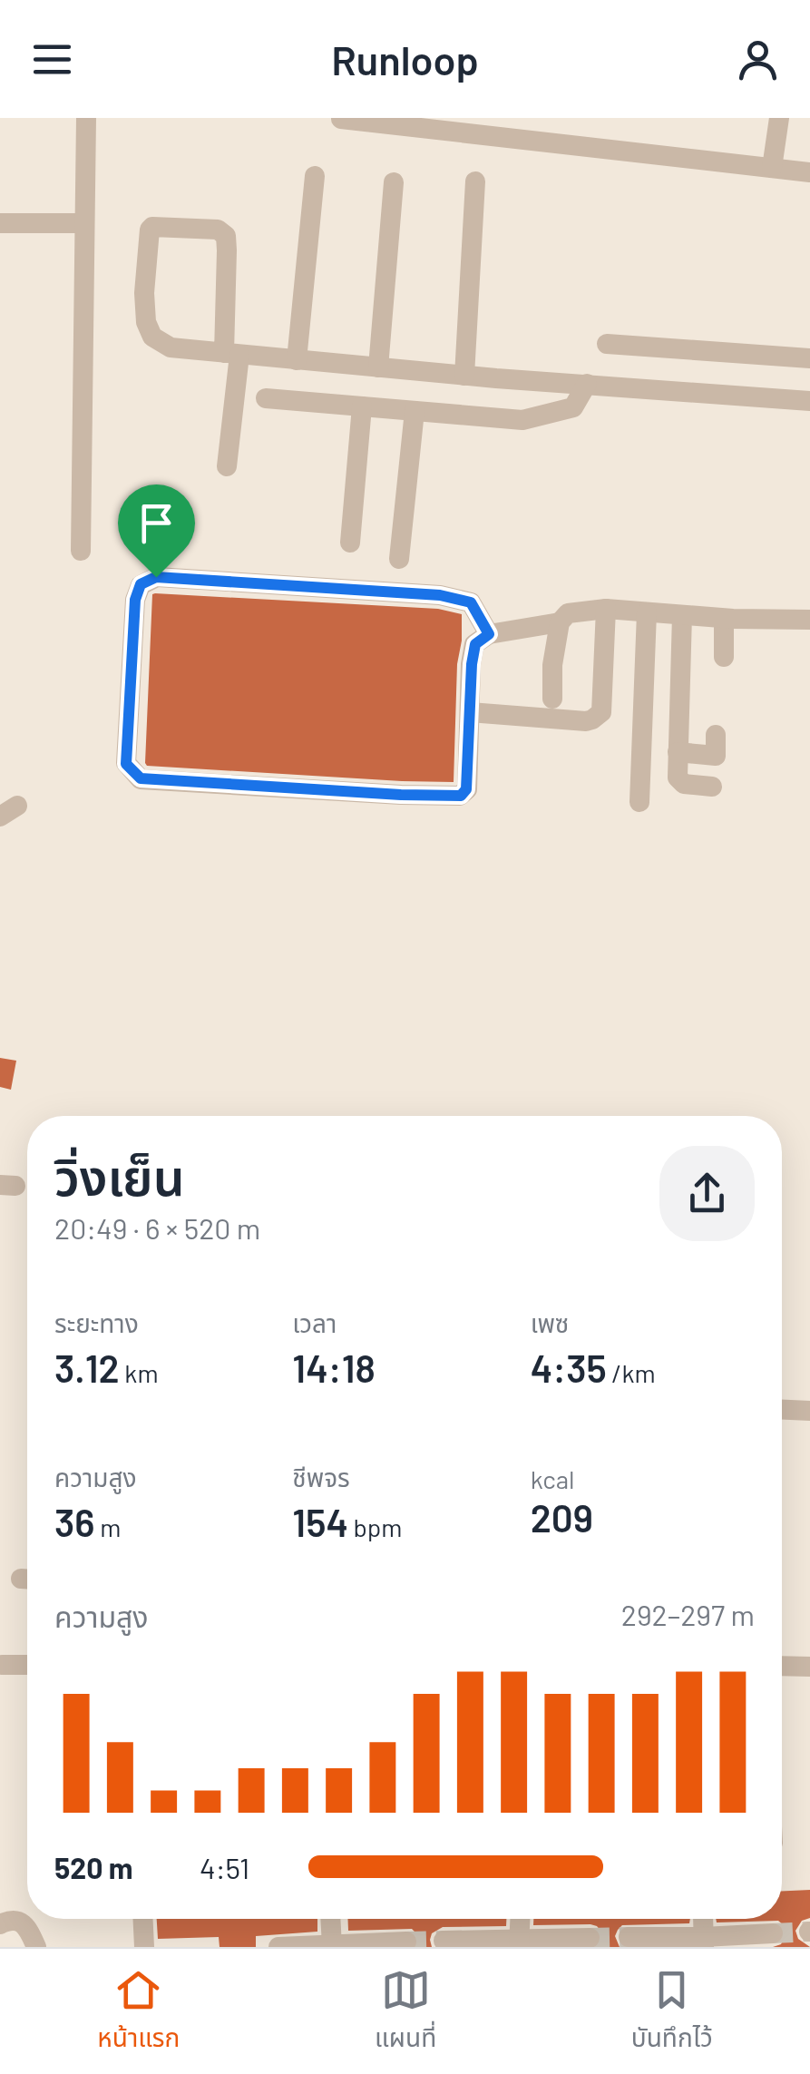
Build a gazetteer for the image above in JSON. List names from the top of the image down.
{
  "page": {
    "header": "Runloop",
    "heading": ["วิ่งเย็น", "20:49 · 6 × 520 m"],
    "stats": [
      ["ระยะทาง", "3.12 km"],
      ["เวลา", "14:18"],
      ["เพซ", "4:35 /km"],
      ["ความสูง", "36 m"],
      ["ชีพจร", "154 bpm"],
      ["kcal", "209"]
    ],
    "chart": ["ความสูง", "292–297 m"],
    "list": [
      {
        "name": "520 m",
        "note": "4:51"
      }
    ],
    "tabs": ["หน้าแรก", "แผนที่", "บันทึกไว้"]
  }
}
